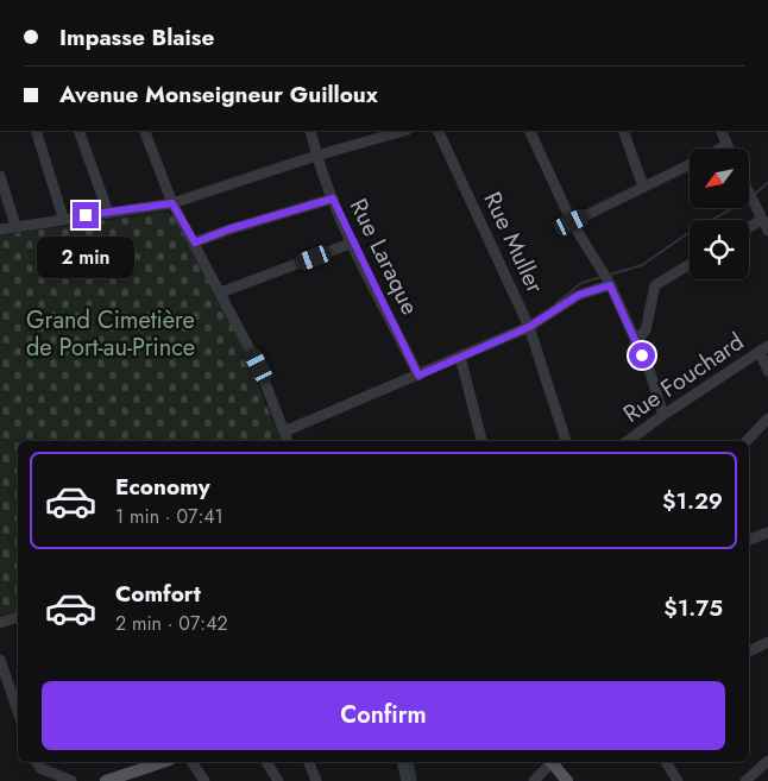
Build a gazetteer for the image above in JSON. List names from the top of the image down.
{
  "streets": {
    "street": ["Rue Muller", "Rue Laraque", "Rue Fouchard"]
  },
  "parks": ["Grand Cimetière de Port-au-Prince"],
  "north": "bottom left",
  "page": {
    "banner": ["Impasse Blaise", "Avenue Monseigneur Guilloux"],
    "bubble": "2 min",
    "list": [
      {
        "name": "Economy",
        "note": "1 min · 07:41",
        "value": "$1.29"
      },
      {
        "name": "Comfort",
        "note": "2 min · 07:42",
        "value": "$1.75"
      }
    ],
    "buttons": "Confirm"
  }
}
